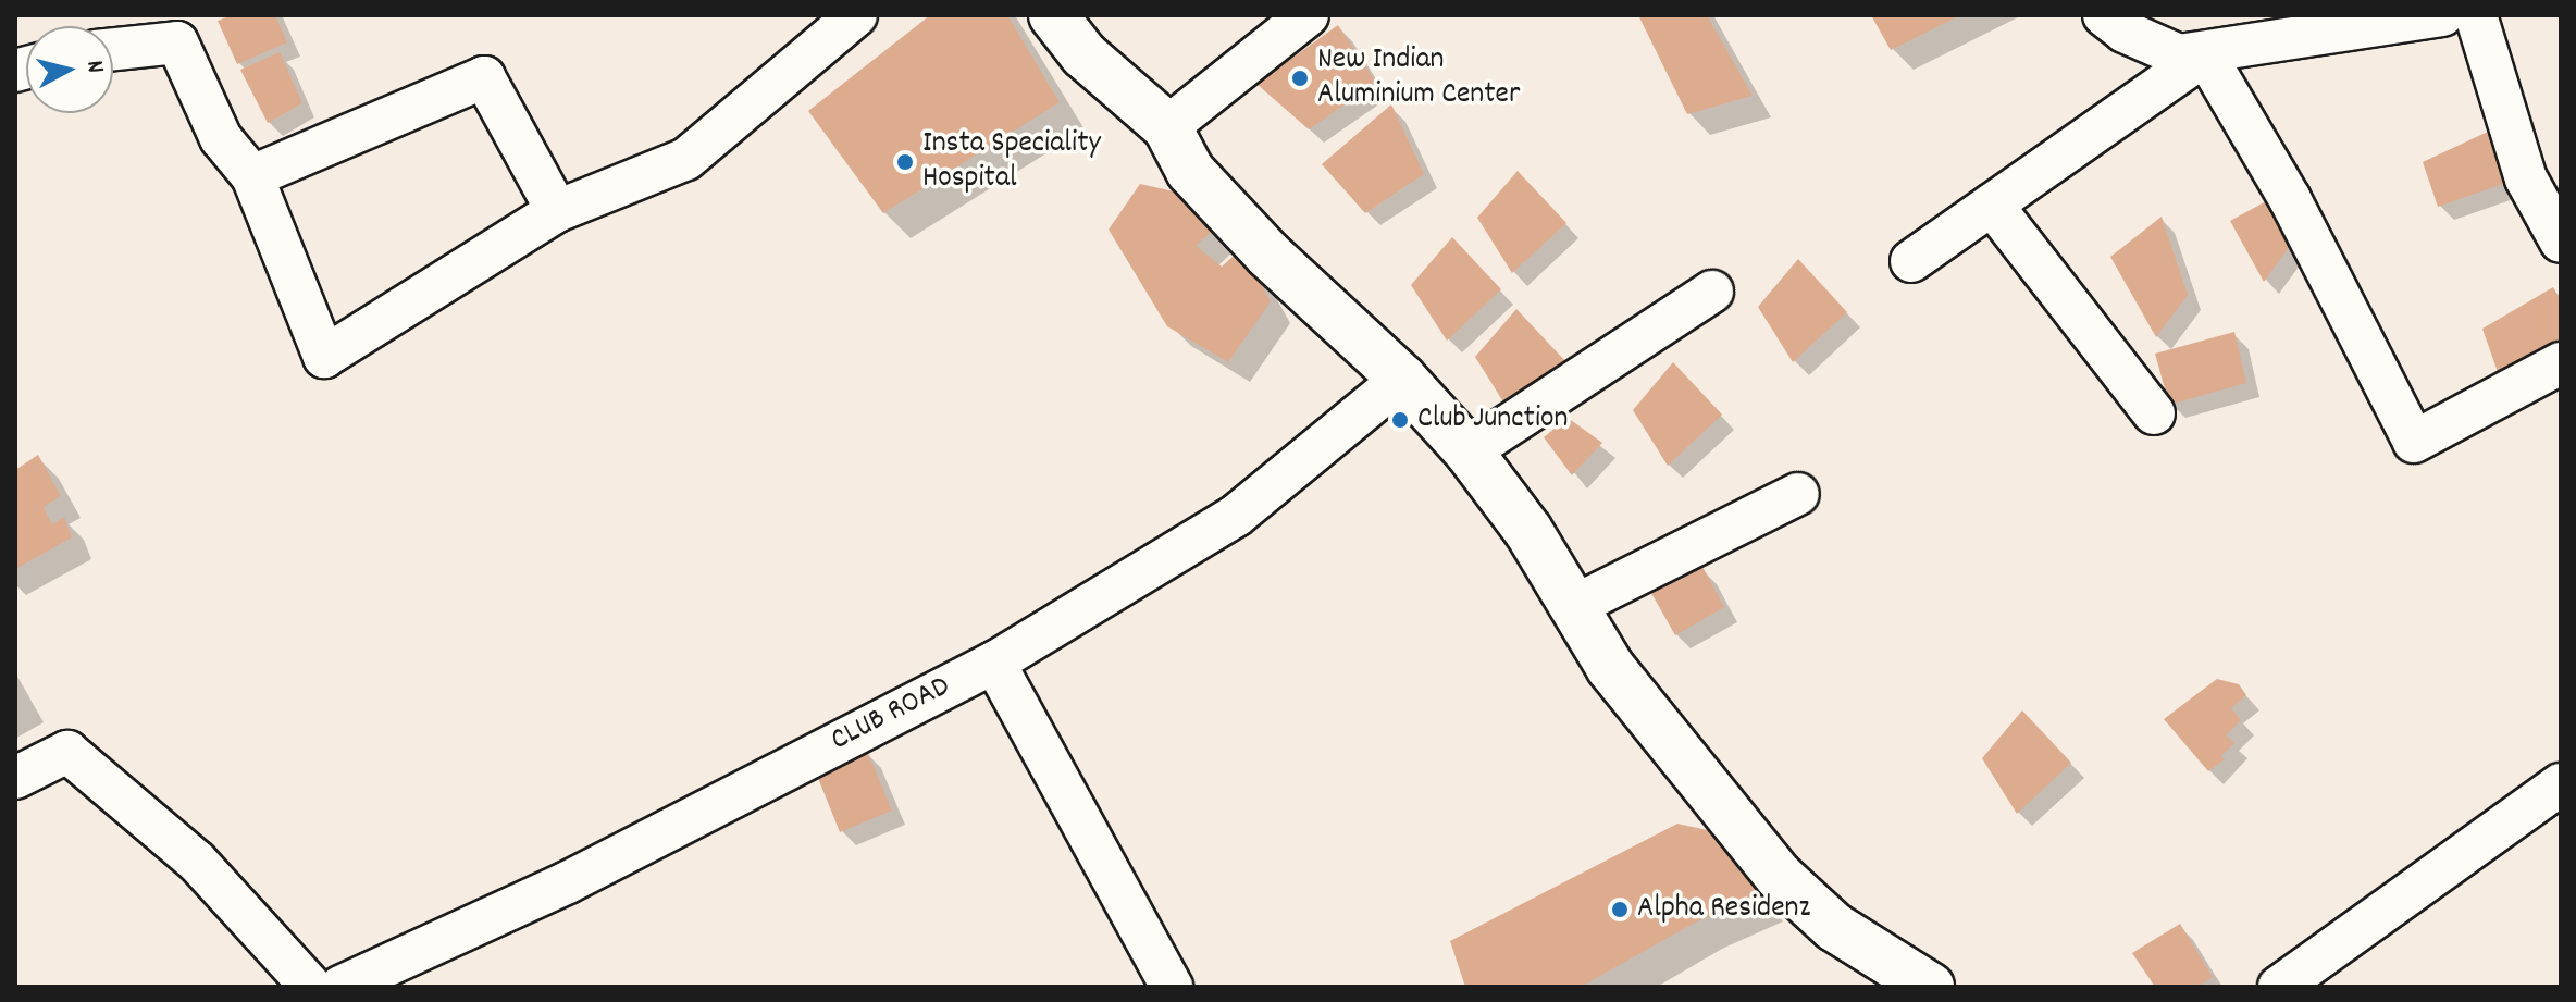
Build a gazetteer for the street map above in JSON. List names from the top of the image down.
{
  "streets": {
    "street": ["CLUB ROAD"]
  },
  "places": [
    "New Indian Aluminium Center",
    "Insta Speciality Hospital",
    "Club Junction",
    "Alpha Residenz"
  ],
  "north": "right"
}
